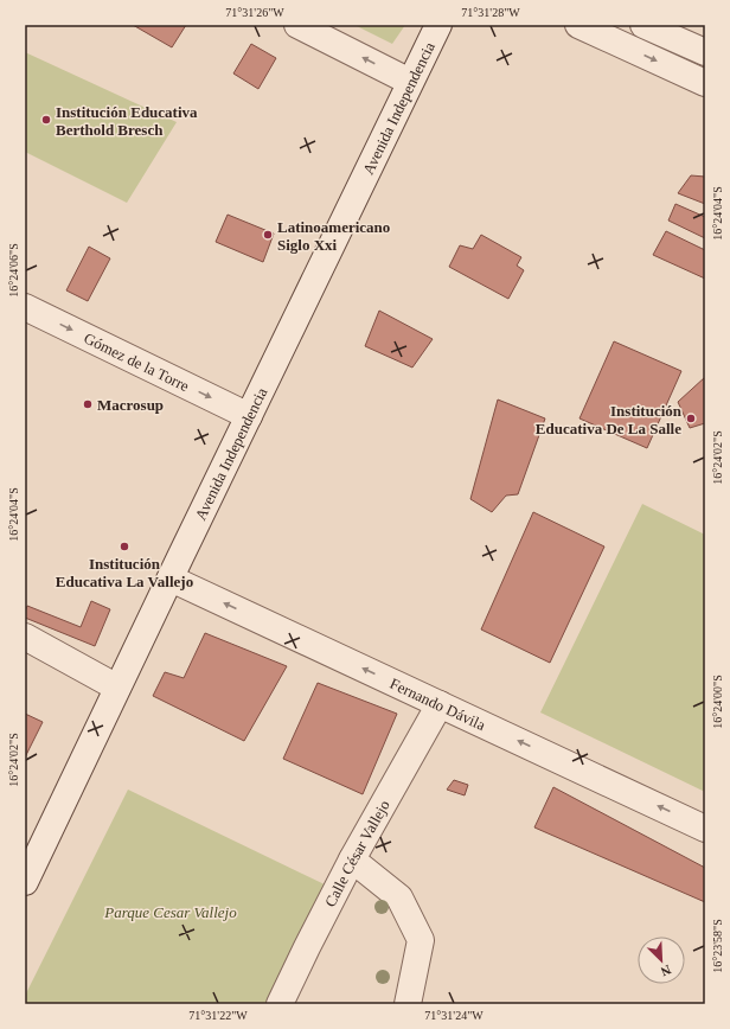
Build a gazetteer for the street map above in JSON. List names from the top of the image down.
{
  "streets": {
    "street": [
      "Avenida Independencia",
      "Gómez de la Torre",
      "Fernando Dávila",
      "Calle César Vallejo"
    ]
  },
  "crossings": [
    ["Avenida Independencia", "Gómez de la Torre"],
    ["Avenida Independencia", "Fernando Dávila"],
    ["Fernando Dávila", "Calle César Vallejo"]
  ],
  "one_way": ["Gómez de la Torre", "Fernando Dávila"],
  "parks": ["Parque Cesar Vallejo"],
  "places": [
    "Institución Educativa Berthold Bresch",
    "Latinoamericano Siglo Xxi",
    "Macrosup",
    "Institución Educativa De La Salle",
    "Institución Educativa La Vallejo"
  ],
  "north": "bottom right",
  "coordinates": [
    "71°31'26\"W",
    "71°31'28\"W",
    "16°24'04\"S",
    "16°24'06\"S",
    "16°24'02\"S",
    "16°24'00\"S",
    "16°23'58\"S",
    "71°31'22\"W",
    "71°31'24\"W"
  ]
}
